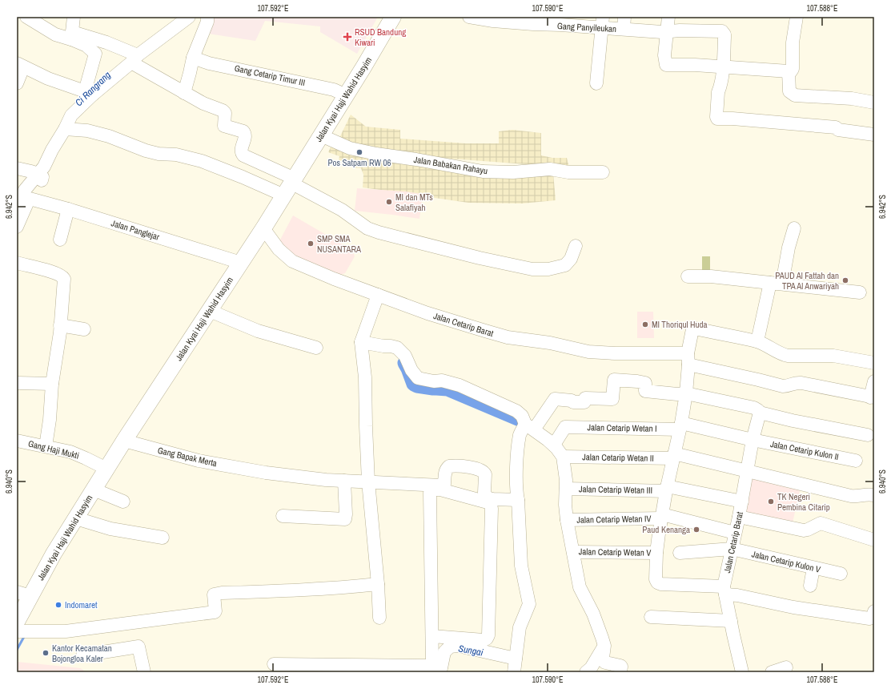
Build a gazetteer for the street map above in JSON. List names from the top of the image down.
{
  "streets": {
    "main road": ["Jalan Kyai Haji Wahid Hasyim"],
    "street": [
      "Gang Panyileukan",
      "Gang Cetarip Timur III",
      "Jalan Babakan Rahayu",
      "Jalan Panglejar",
      "Jalan Cetarip Barat",
      "Jalan Cetarip Wetan I",
      "Gang Haji Mukti",
      "Jalan Cetarip Kulon II",
      "Gang Bapak Merta",
      "Jalan Cetarip Wetan II",
      "Jalan Cetarip Wetan III",
      "Jalan Cetarip Wetan IV",
      "Jalan Cetarip Wetan V",
      "Jalan Cetarip Kulon V"
    ]
  },
  "crossings": [
    ["Gang Cetarip Timur III", "Jalan Kyai Haji Wahid Hasyim"],
    ["Jalan Kyai Haji Wahid Hasyim", "Jalan Babakan Rahayu"],
    ["Jalan Kyai Haji Wahid Hasyim", "Jalan Panglejar"],
    ["Jalan Kyai Haji Wahid Hasyim", "Jalan Cetarip Barat"],
    ["Jalan Kyai Haji Wahid Hasyim", "Gang Haji Mukti"],
    ["Jalan Kyai Haji Wahid Hasyim", "Gang Bapak Merta"],
    ["Jalan Cetarip Barat", "Jalan Cetarip Wetan I"],
    ["Jalan Cetarip Barat", "Jalan Cetarip Kulon II"],
    ["Jalan Cetarip Barat", "Jalan Cetarip Wetan II"],
    ["Jalan Cetarip Barat", "Jalan Cetarip Wetan III"],
    ["Jalan Cetarip Barat", "Jalan Cetarip Wetan IV"],
    ["Jalan Cetarip Barat", "Jalan Cetarip Kulon V"],
    ["Jalan Cetarip Wetan I", "Jalan Cetarip Kulon II"]
  ],
  "water": ["Ci Rangrang", "Sungai"],
  "places": {
    "health": ["RSUD Bandung Kiwari"],
    "other": [
      "Pos Satpam RW 06",
      "MI dan MTs Salafiyah",
      "SMP SMA NUSANTARA",
      "PAUD Al Fattah dan TPA Al Anwariyah",
      "MI Thoriqul Huda",
      "TK Negeri Pembina Citarip",
      "Paud Kenanga",
      "Indomaret",
      "Kantor Kecamatan Bojongloa Kaler"
    ]
  },
  "coordinates": [
    "107.592°E",
    "107.590°E",
    "107.588°E",
    "6.942°S",
    "6.940°S"
  ]
}
